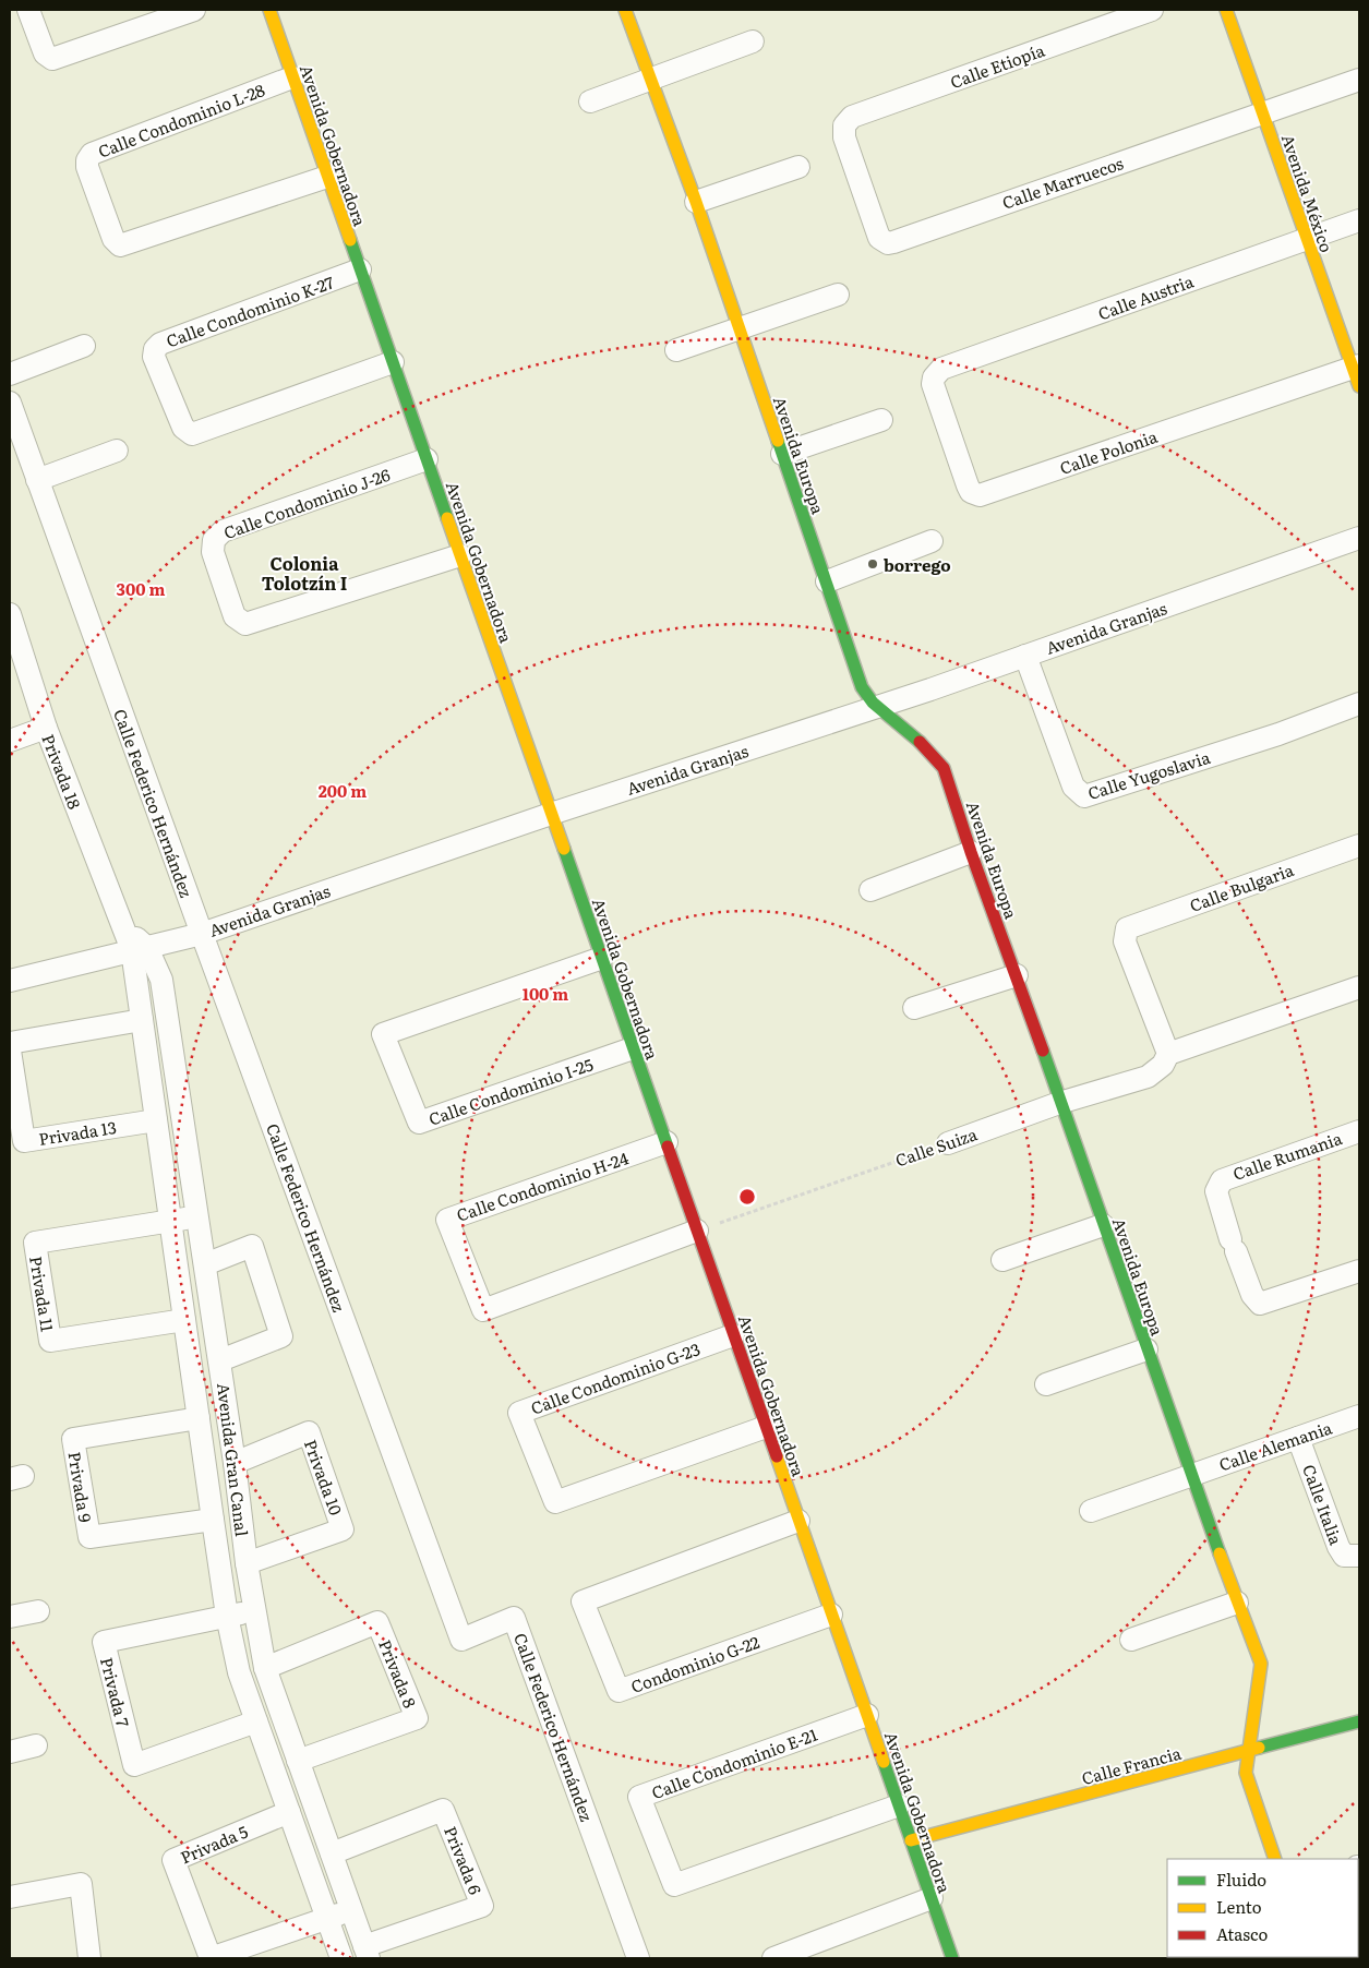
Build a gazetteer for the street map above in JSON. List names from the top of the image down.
{
  "streets": {
    "street": [
      "Calle Etiopía",
      "Calle Condominio L-28",
      "Avenida Gobernadora",
      "Calle Marruecos",
      "Avenida México",
      "Calle Austria",
      "Calle Condominio K-27",
      "Calle Polonia",
      "Avenida Europa",
      "Calle Condominio J-26",
      "Avenida Granjas",
      "Privada 18",
      "Calle Yugoslavia",
      "Calle Federico Hernández",
      "Calle Bulgaria",
      "Calle Condominio I-25",
      "Privada 13",
      "Calle Suiza",
      "Calle Rumania",
      "Calle Condominio H-24",
      "Privada 11",
      "Calle Condominio G-23",
      "Calle Alemania",
      "Avenida Gran Canal",
      "Privada 10",
      "Privada 9",
      "Calle Italia",
      "Condominio G-22",
      "Privada 8",
      "Privada 7",
      "Calle Condominio E-21",
      "Calle Francia",
      "Privada 5",
      "Privada 6"
    ]
  },
  "crossings": [
    ["Calle Etiopía", "Calle Marruecos"],
    ["Calle Condominio L-28", "Avenida Gobernadora"],
    ["Avenida Gobernadora", "Calle Condominio K-27"],
    ["Avenida Gobernadora", "Calle Condominio J-26"],
    ["Avenida Gobernadora", "Avenida Granjas"],
    ["Avenida Gobernadora", "Calle Condominio I-25"],
    ["Avenida Gobernadora", "Calle Suiza"],
    ["Avenida Gobernadora", "Calle Condominio H-24"],
    ["Avenida Gobernadora", "Calle Condominio G-23"],
    ["Avenida Gobernadora", "Condominio G-22"],
    ["Avenida Gobernadora", "Calle Condominio E-21"],
    ["Avenida Gobernadora", "Calle Francia"],
    ["Calle Marruecos", "Avenida México"],
    ["Avenida México", "Calle Austria"],
    ["Avenida México", "Calle Polonia"],
    ["Calle Austria", "Calle Polonia"],
    ["Avenida Europa", "Avenida Granjas"],
    ["Avenida Europa", "Calle Suiza"],
    ["Avenida Europa", "Calle Alemania"],
    ["Avenida Europa", "Calle Francia"],
    ["Avenida Granjas", "Privada 18"],
    ["Avenida Granjas", "Calle Yugoslavia"],
    ["Avenida Granjas", "Calle Federico Hernández"],
    ["Avenida Granjas", "Avenida Gran Canal"],
    ["Privada 18", "Avenida Gran Canal"],
    ["Calle Bulgaria", "Calle Suiza"],
    ["Privada 13", "Avenida Gran Canal"],
    ["Calle Suiza", "Calle Condominio H-24"],
    ["Privada 11", "Avenida Gran Canal"],
    ["Calle Alemania", "Calle Italia"],
    ["Avenida Gran Canal", "Privada 10"],
    ["Avenida Gran Canal", "Privada 9"],
    ["Avenida Gran Canal", "Privada 8"],
    ["Avenida Gran Canal", "Privada 7"],
    ["Avenida Gran Canal", "Privada 5"],
    ["Avenida Gran Canal", "Privada 6"]
  ],
  "districts": ["Colonia Tolotzín I"],
  "places": ["borrego"],
  "legend": ["Fluido", "Lento", "Atasco"],
  "rings": ["300 m", "200 m", "100 m"]
}
